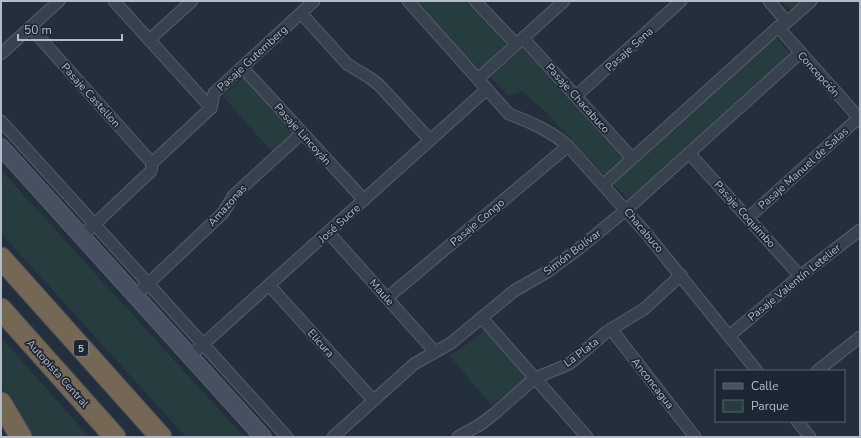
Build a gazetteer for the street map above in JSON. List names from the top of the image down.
{
  "streets": {
    "highway": ["5", "Autopista Central"],
    "street": [
      "Pasaje Sena",
      "Pasaje Gutemberg",
      "Concepción",
      "Pasaje Castellon",
      "Pasaje Chacabuco",
      "Pasaje Lincoyán",
      "Pasaje Manuel de Salas",
      "Amazonas",
      "Pasaje Coquimbo",
      "Pasaje Congo",
      "José Sucre",
      "Chacabuco",
      "Simón Bolívar",
      "Pasaje Valentín Letelier",
      "Maule",
      "Elicura",
      "La Plata",
      "Anconcagua"
    ]
  },
  "crossings": [
    ["Pasaje Sena", "Pasaje Chacabuco"],
    ["Pasaje Gutemberg", "Pasaje Castellon"],
    ["Pasaje Gutemberg", "Pasaje Lincoyán"],
    ["Concepción", "Pasaje Manuel de Salas"],
    ["Concepción", "Simón Bolívar"],
    ["Pasaje Lincoyán", "Amazonas"],
    ["Pasaje Lincoyán", "José Sucre"],
    ["Pasaje Manuel de Salas", "Pasaje Coquimbo"],
    ["Pasaje Coquimbo", "Simón Bolívar"],
    ["Pasaje Coquimbo", "Pasaje Valentín Letelier"],
    ["Pasaje Congo", "Chacabuco"],
    ["Pasaje Congo", "Maule"],
    ["José Sucre", "Chacabuco"],
    ["José Sucre", "Maule"],
    ["José Sucre", "Elicura"],
    ["Chacabuco", "Simón Bolívar"],
    ["Chacabuco", "Pasaje Valentín Letelier"],
    ["Chacabuco", "La Plata"],
    ["Simón Bolívar", "Maule"],
    ["Simón Bolívar", "Elicura"],
    ["La Plata", "Anconcagua"]
  ],
  "legend": ["Calle", "Parque"],
  "scale_bar": "50 m"
}
